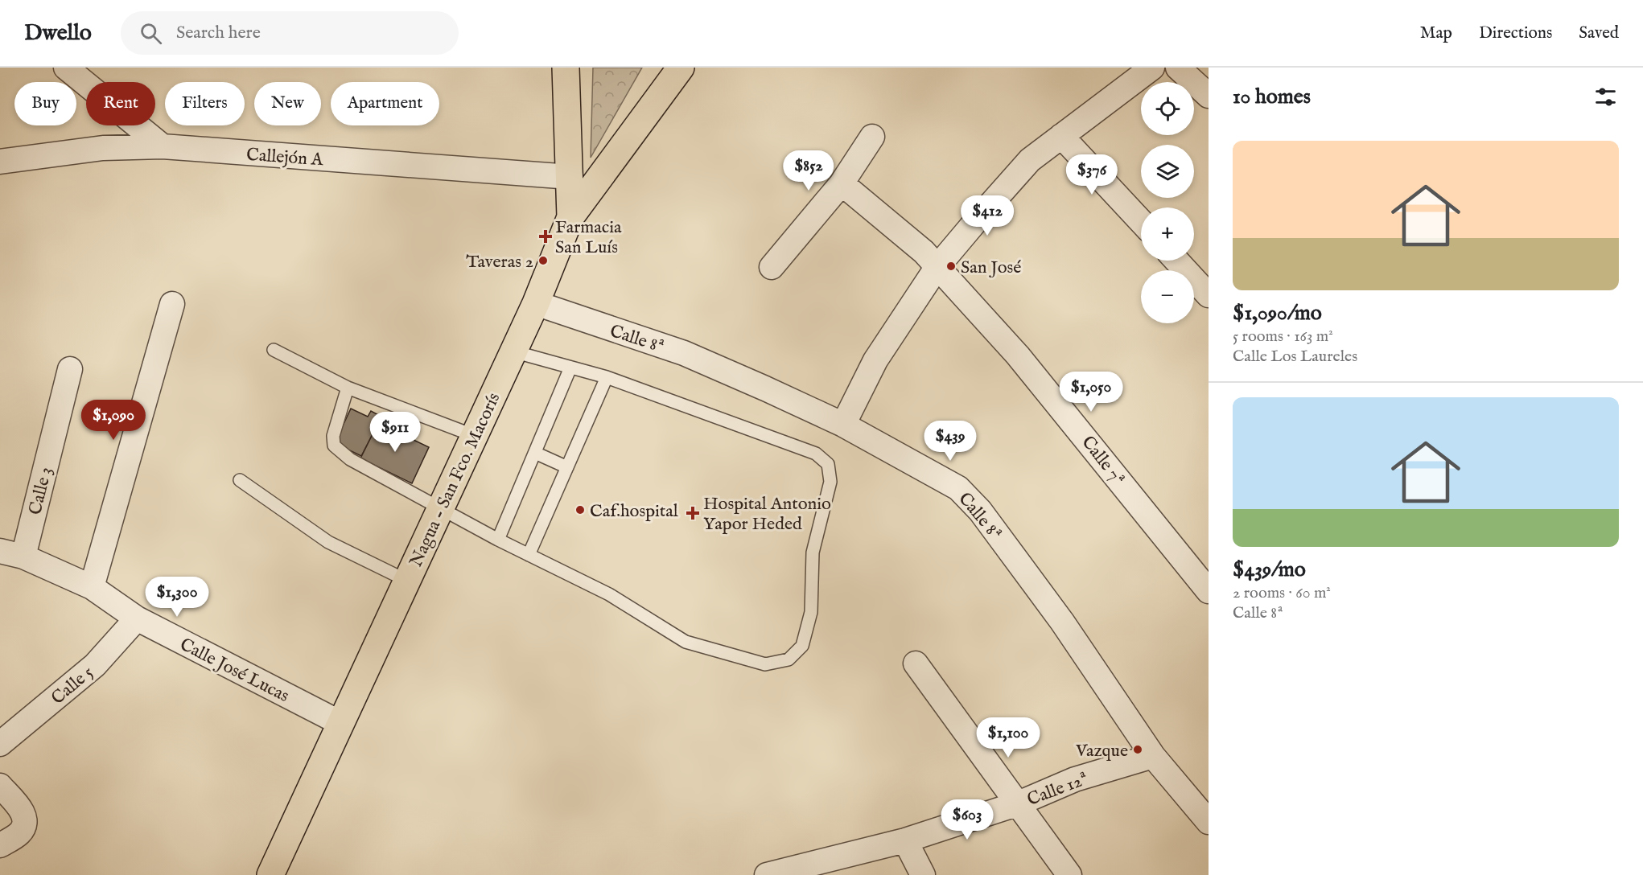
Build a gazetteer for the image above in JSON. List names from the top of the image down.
{
  "streets": {
    "main road": ["Nagua - San Fco. Macorís"],
    "street": [
      "Callejón A",
      "Calle 8ª",
      "Calle 7ª",
      "Calle 3",
      "Calle José Lucas",
      "Calle 5",
      "Calle 12ª"
    ]
  },
  "crossings": [
    ["Callejón A", "Nagua - San Fco. Macorís"],
    ["Calle 8ª", "Nagua - San Fco. Macorís"],
    ["Calle 8ª", "Calle 12ª"],
    ["Nagua - San Fco. Macorís", "Calle José Lucas"],
    ["Calle 3", "Calle José Lucas"],
    ["Calle José Lucas", "Calle 5"]
  ],
  "places": {
    "health": ["Farmacia San Luís", "Hospital Antonio Yapor Heded"],
    "other": [
      "Taveras 2",
      "San José",
      "Caf.hospital",
      "Vazque"
    ]
  },
  "page": {
    "header": "Dwello",
    "search": "Search here",
    "nav": ["Map", "Directions", "Saved"],
    "heading": "10 homes",
    "map_buttons": ["+", "−"],
    "chip": [
      "Buy",
      "Rent",
      "Filters",
      "New",
      "Apartment"
    ],
    "list": [
      {
        "name": "$1,090/mo",
        "note": "5 rooms · 163 m² · Calle Los Laureles"
      },
      {
        "name": "$439/mo",
        "note": "2 rooms · 60 m² · Calle 8ª"
      }
    ],
    "price": [
      "$852",
      "$376",
      "$412",
      "$1,050",
      "$1,090",
      "$911",
      "$439",
      "$1,300",
      "$1,100",
      "$603"
    ]
  }
}
